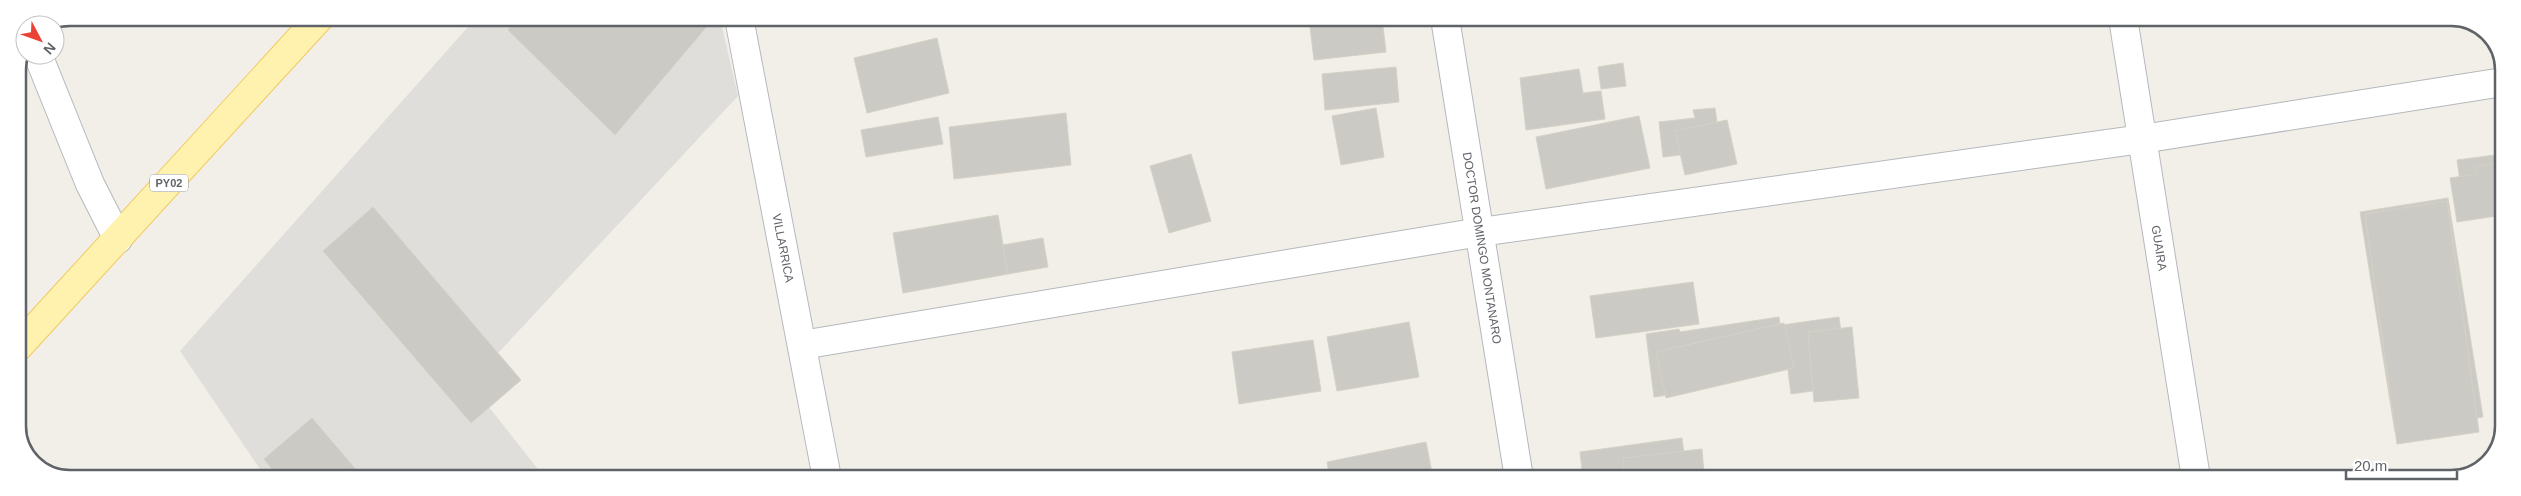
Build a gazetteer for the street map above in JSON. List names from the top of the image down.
{
  "streets": {
    "main road": ["PY02"],
    "street": ["VILLARRICA", "DOCTOR DOMINGO MONTANARO", "GUAIRA"]
  },
  "scale_bar": "20 m",
  "north": "bottom right"
}
